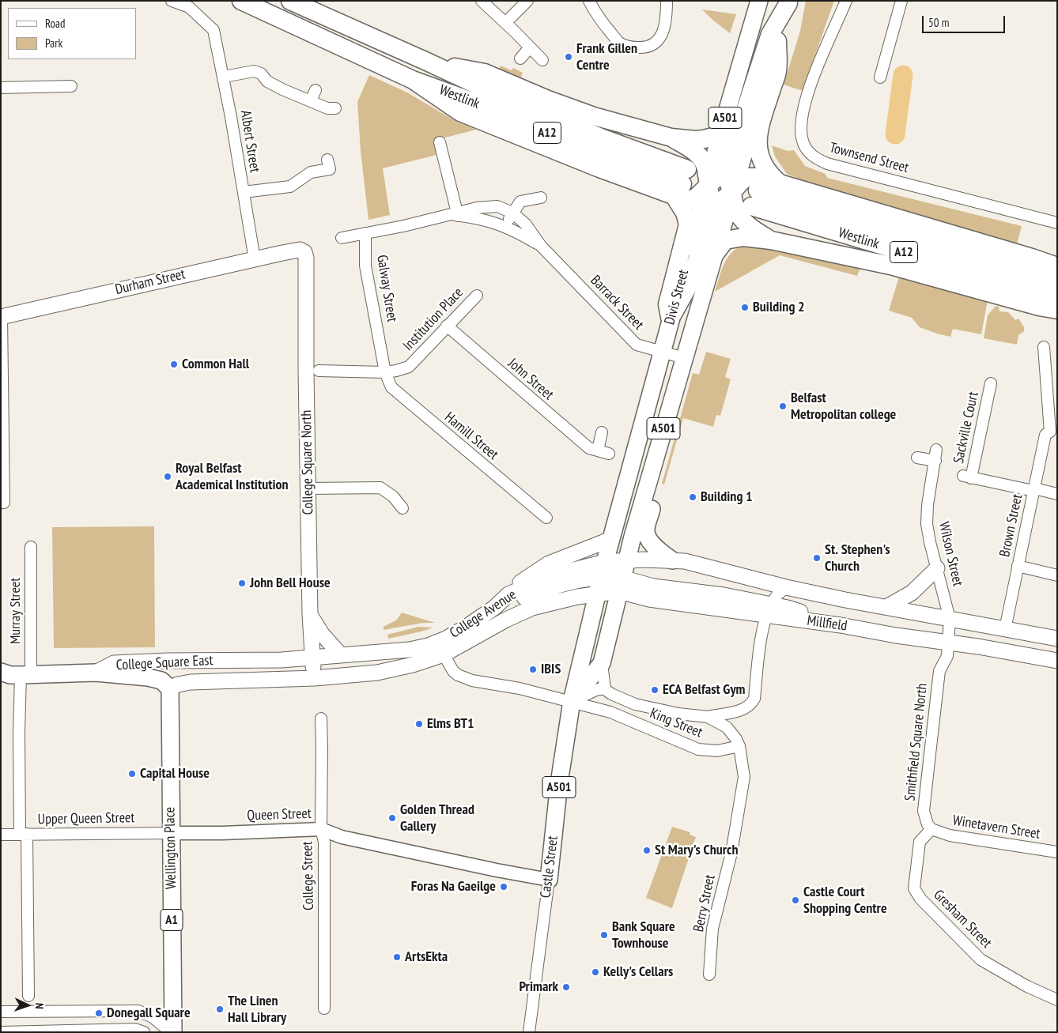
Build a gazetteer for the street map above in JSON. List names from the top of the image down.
{
  "streets": {
    "highway": ["Westlink", "A12"],
    "main road": [
      "A501",
      "Durham Street",
      "Divis Street",
      "College Square North",
      "College Avenue",
      "Millfield",
      "College Square East",
      "Wellington Place",
      "Castle Street",
      "A1"
    ],
    "street": [
      "Albert Street",
      "Townsend Street",
      "Galway Street",
      "Barrack Street",
      "Institution Place",
      "John Street",
      "Sackville Court",
      "Hamill Street",
      "Brown Street",
      "Wilson Street",
      "Murray Street",
      "King Street",
      "Smithfield Square North",
      "Queen Street",
      "Upper Queen Street",
      "Winetavern Street",
      "College Street",
      "Berry Street",
      "Gresham Street"
    ]
  },
  "crossings": [
    ["Albert Street", "Durham Street"],
    ["Durham Street", "College Square North"],
    ["Galway Street", "Institution Place"],
    ["Galway Street", "Hamill Street"],
    ["Divis Street", "Barrack Street"],
    ["Divis Street", "College Avenue"],
    ["Divis Street", "Millfield"],
    ["Divis Street", "Castle Street"],
    ["Institution Place", "John Street"],
    ["Institution Place", "Hamill Street"],
    ["Sackville Court", "Brown Street"],
    ["College Square North", "College Avenue"],
    ["College Square North", "College Square East"],
    ["Brown Street", "Millfield"],
    ["Wilson Street", "Millfield"],
    ["Wilson Street", "Smithfield Square North"],
    ["Murray Street", "Upper Queen Street"],
    ["College Avenue", "Millfield"],
    ["College Avenue", "College Square East"],
    ["College Avenue", "King Street"],
    ["College Avenue", "Castle Street"],
    ["Millfield", "Smithfield Square North"],
    ["Millfield", "Castle Street"],
    ["College Square East", "Wellington Place"],
    ["King Street", "Castle Street"],
    ["King Street", "Berry Street"],
    ["Smithfield Square North", "Winetavern Street"],
    ["Smithfield Square North", "Gresham Street"],
    ["Queen Street", "Upper Queen Street"],
    ["Queen Street", "Wellington Place"],
    ["Queen Street", "Castle Street"],
    ["Queen Street", "College Street"],
    ["Upper Queen Street", "Wellington Place"],
    ["Winetavern Street", "Gresham Street"]
  ],
  "places": [
    "Frank Gillen Centre",
    "Building 2",
    "Common Hall",
    "Belfast Metropolitan college",
    "Royal Belfast Academical Institution",
    "Building 1",
    "St. Stephen's Church",
    "John Bell House",
    "IBIS",
    "ECA Belfast Gym",
    "Elms BT1",
    "Capital House",
    "Golden Thread Gallery",
    "St Mary's Church",
    "Foras Na Gaeilge",
    "Castle Court Shopping Centre",
    "Bank Square Townhouse",
    "ArtsEkta",
    "Kelly's Cellars",
    "Primark",
    "The Linen Hall Library",
    "Donegall Square"
  ],
  "legend": ["Road", "Park"],
  "scale_bar": "50 m",
  "north": "right"
}
